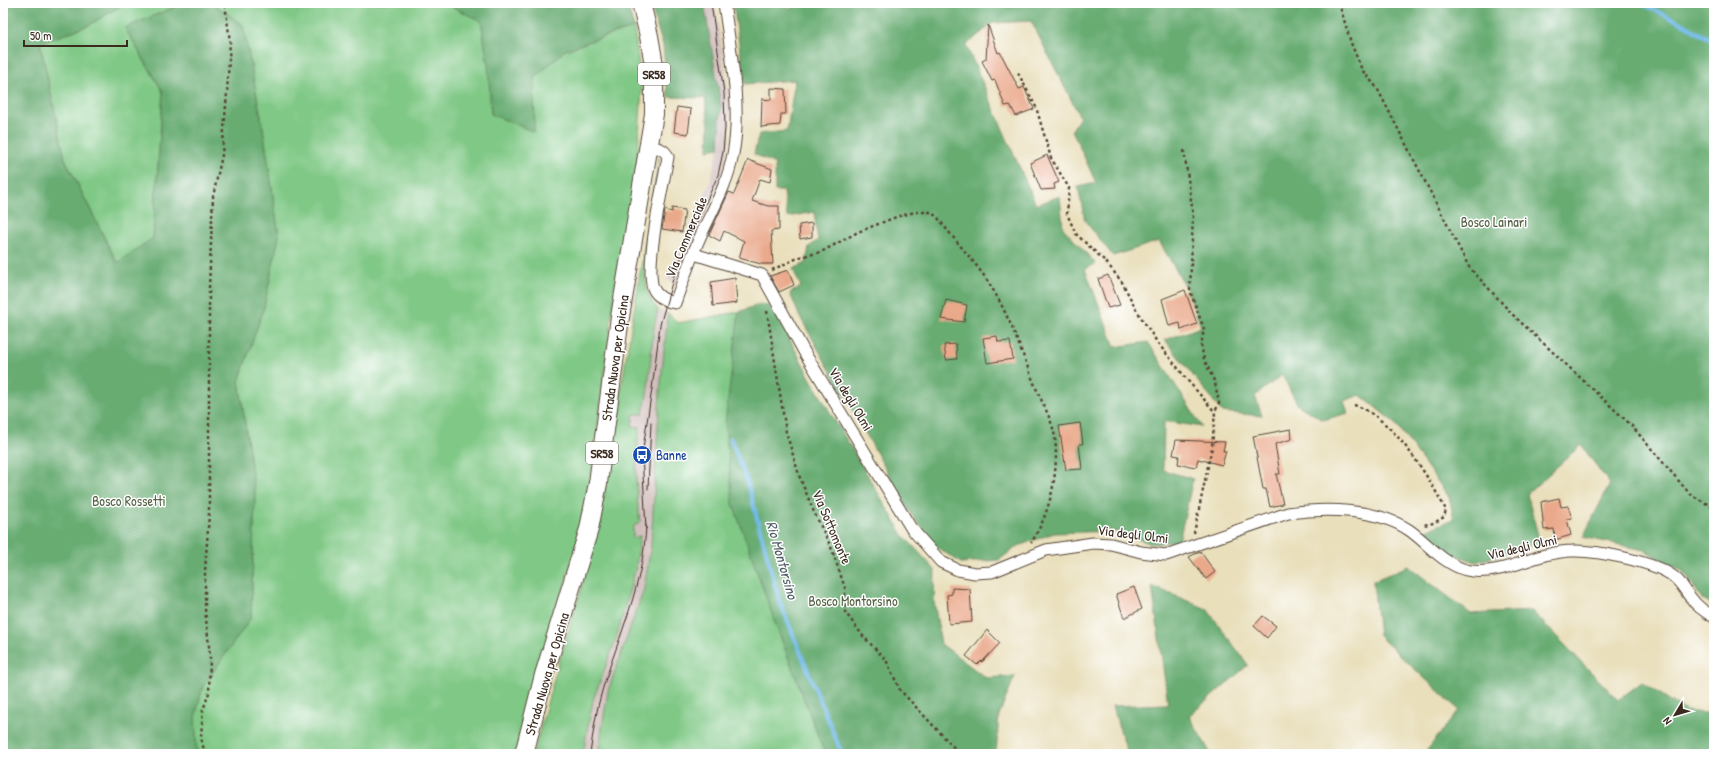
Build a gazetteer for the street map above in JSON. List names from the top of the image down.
{
  "streets": {
    "main road": ["SR58", "Strada Nuova per Opicina"],
    "street": ["Via Commerciale", "Via degli Olmi"],
    "path": ["Via Sottomonte"]
  },
  "crossings": [
    ["Via Commerciale", "Strada Nuova per Opicina"]
  ],
  "water": ["Rio Montorsino"],
  "parks": ["Bosco Lainari", "Bosco Rossetti", "Bosco Montorsino"],
  "places": {
    "bus stop": ["Banne"]
  },
  "scale_bar": "50 m",
  "north": "bottom left"
}
